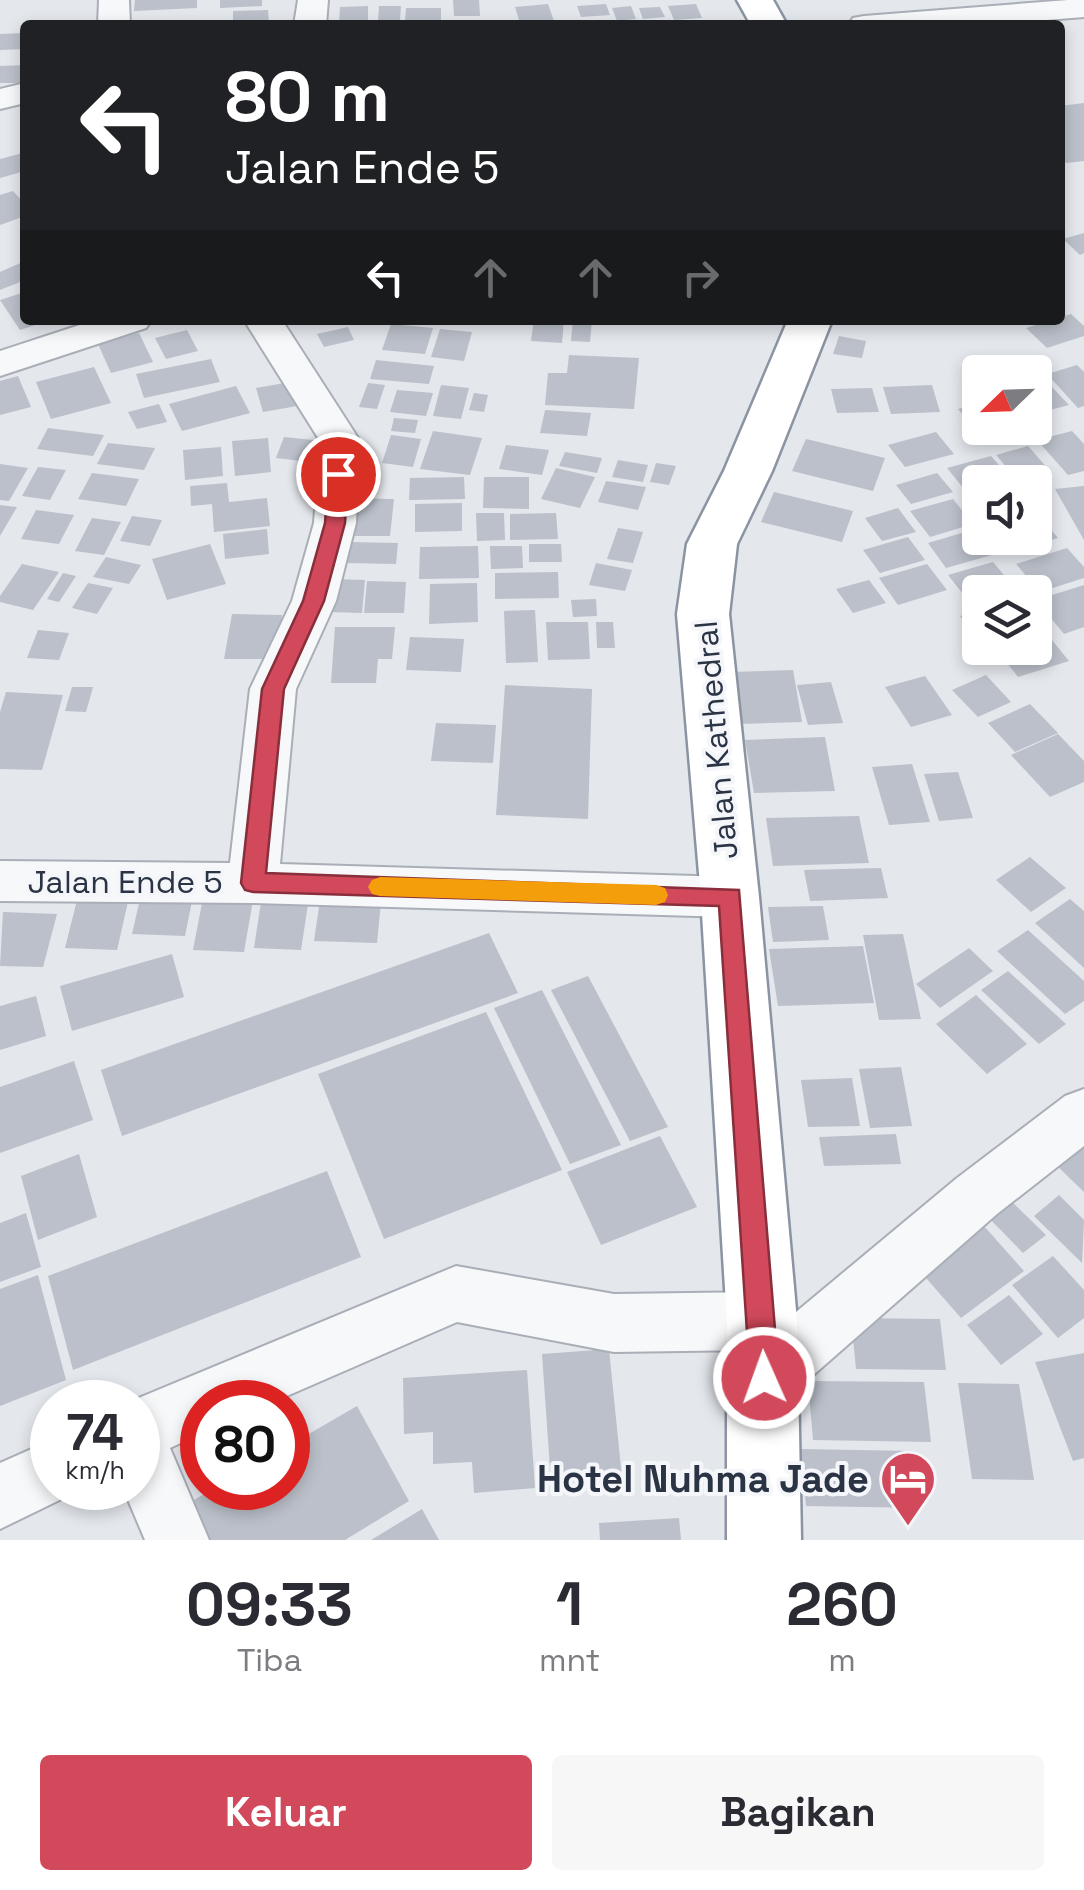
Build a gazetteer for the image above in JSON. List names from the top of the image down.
{
  "streets": {
    "highway": ["Jalan Kathedral"],
    "street": ["Jalan Ende 5"]
  },
  "crossings": [
    ["Jalan Kathedral", "Jalan Ende 5"]
  ],
  "places": {
    "hotel": ["Hotel Nuhma Jade"]
  },
  "north": "bottom left",
  "page": {
    "turn": ["80 m", "Jalan Ende 5"],
    "speed": "74 km/h",
    "limit": "80",
    "eta": [
      "09:33",
      "Tiba",
      "1",
      "mnt",
      "260",
      "m"
    ],
    "buttons": ["Keluar", "Bagikan"]
  }
}
